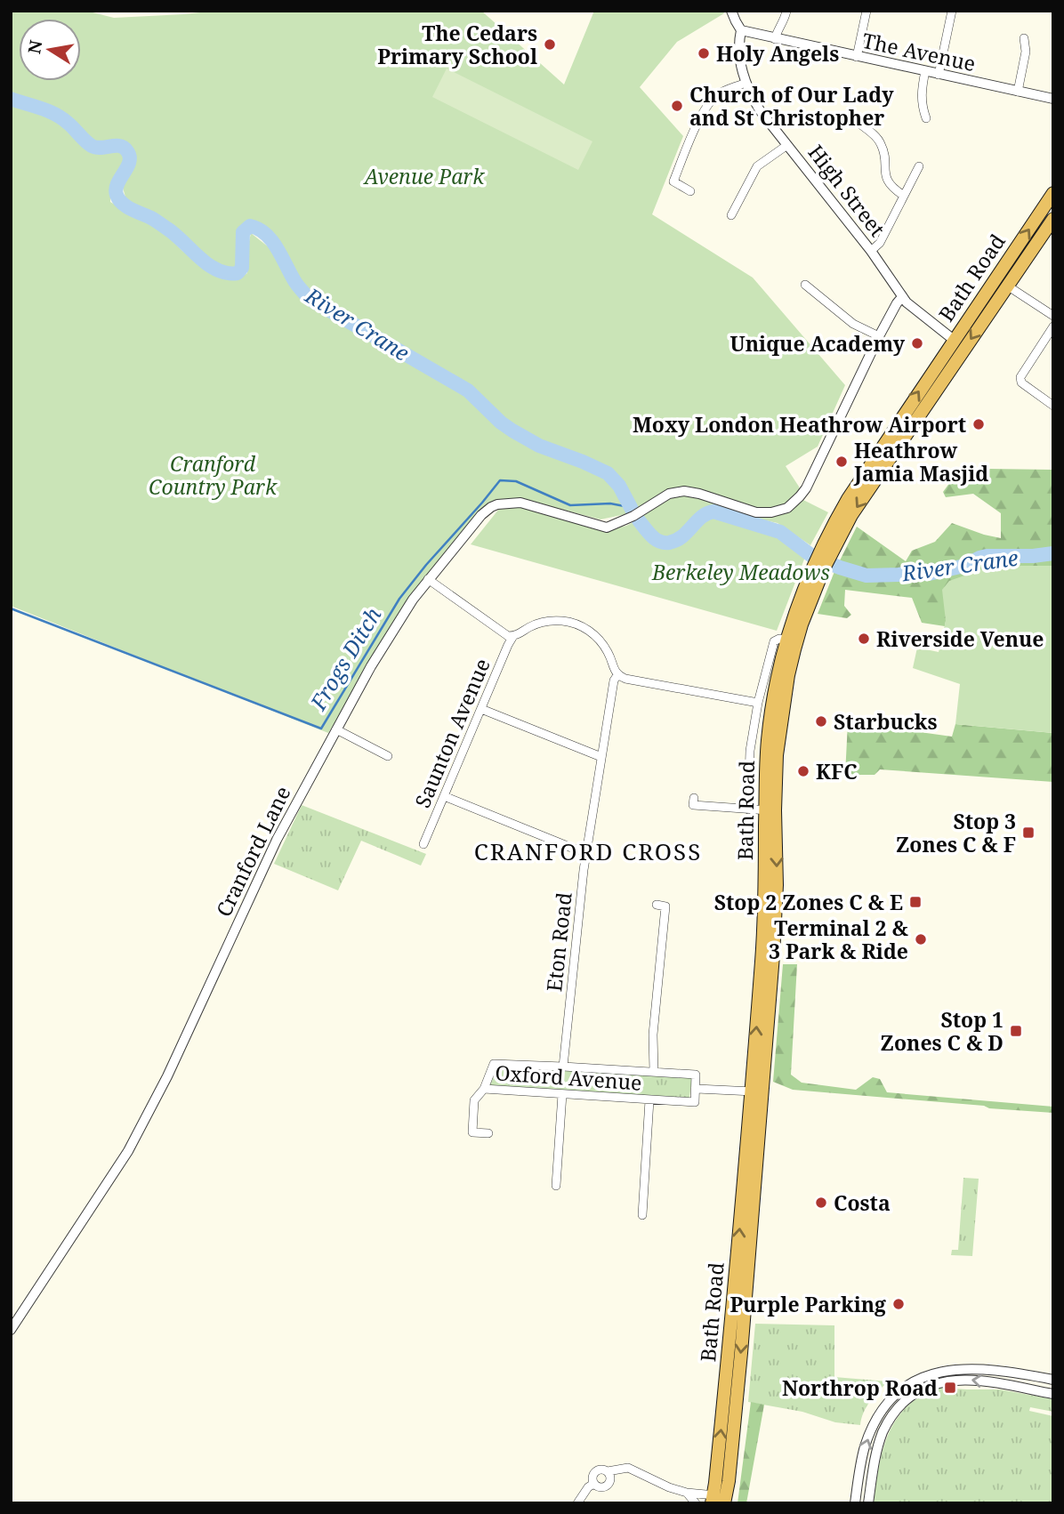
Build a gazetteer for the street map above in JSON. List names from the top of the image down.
{
  "streets": {
    "highway": ["Bath Road"],
    "street": [
      "The Avenue",
      "High Street",
      "Saunton Avenue",
      "Cranford Lane",
      "Eton Road",
      "Oxford Avenue"
    ]
  },
  "crossings": [
    ["The Avenue", "High Street"],
    ["High Street", "Bath Road"],
    ["Eton Road", "Oxford Avenue"]
  ],
  "districts": ["CRANFORD CROSS"],
  "water": ["River Crane", "Frogs Ditch"],
  "parks": ["Avenue Park", "Cranford Country Park", "Berkeley Meadows"],
  "places": {
    "other": [
      "The Cedars Primary School",
      "Holy Angels",
      "Church of Our Lady and St Christopher",
      "Unique Academy",
      "Moxy London Heathrow Airport",
      "Heathrow Jamia Masjid",
      "Riverside Venue",
      "Starbucks",
      "KFC",
      "Terminal 2 & 3 Park & Ride",
      "Costa",
      "Purple Parking"
    ],
    "transit": [
      "Stop 3 Zones C & F",
      "Stop 2 Zones C & E",
      "Stop 1 Zones C & D",
      "Northrop Road"
    ]
  },
  "north": "left"
}
